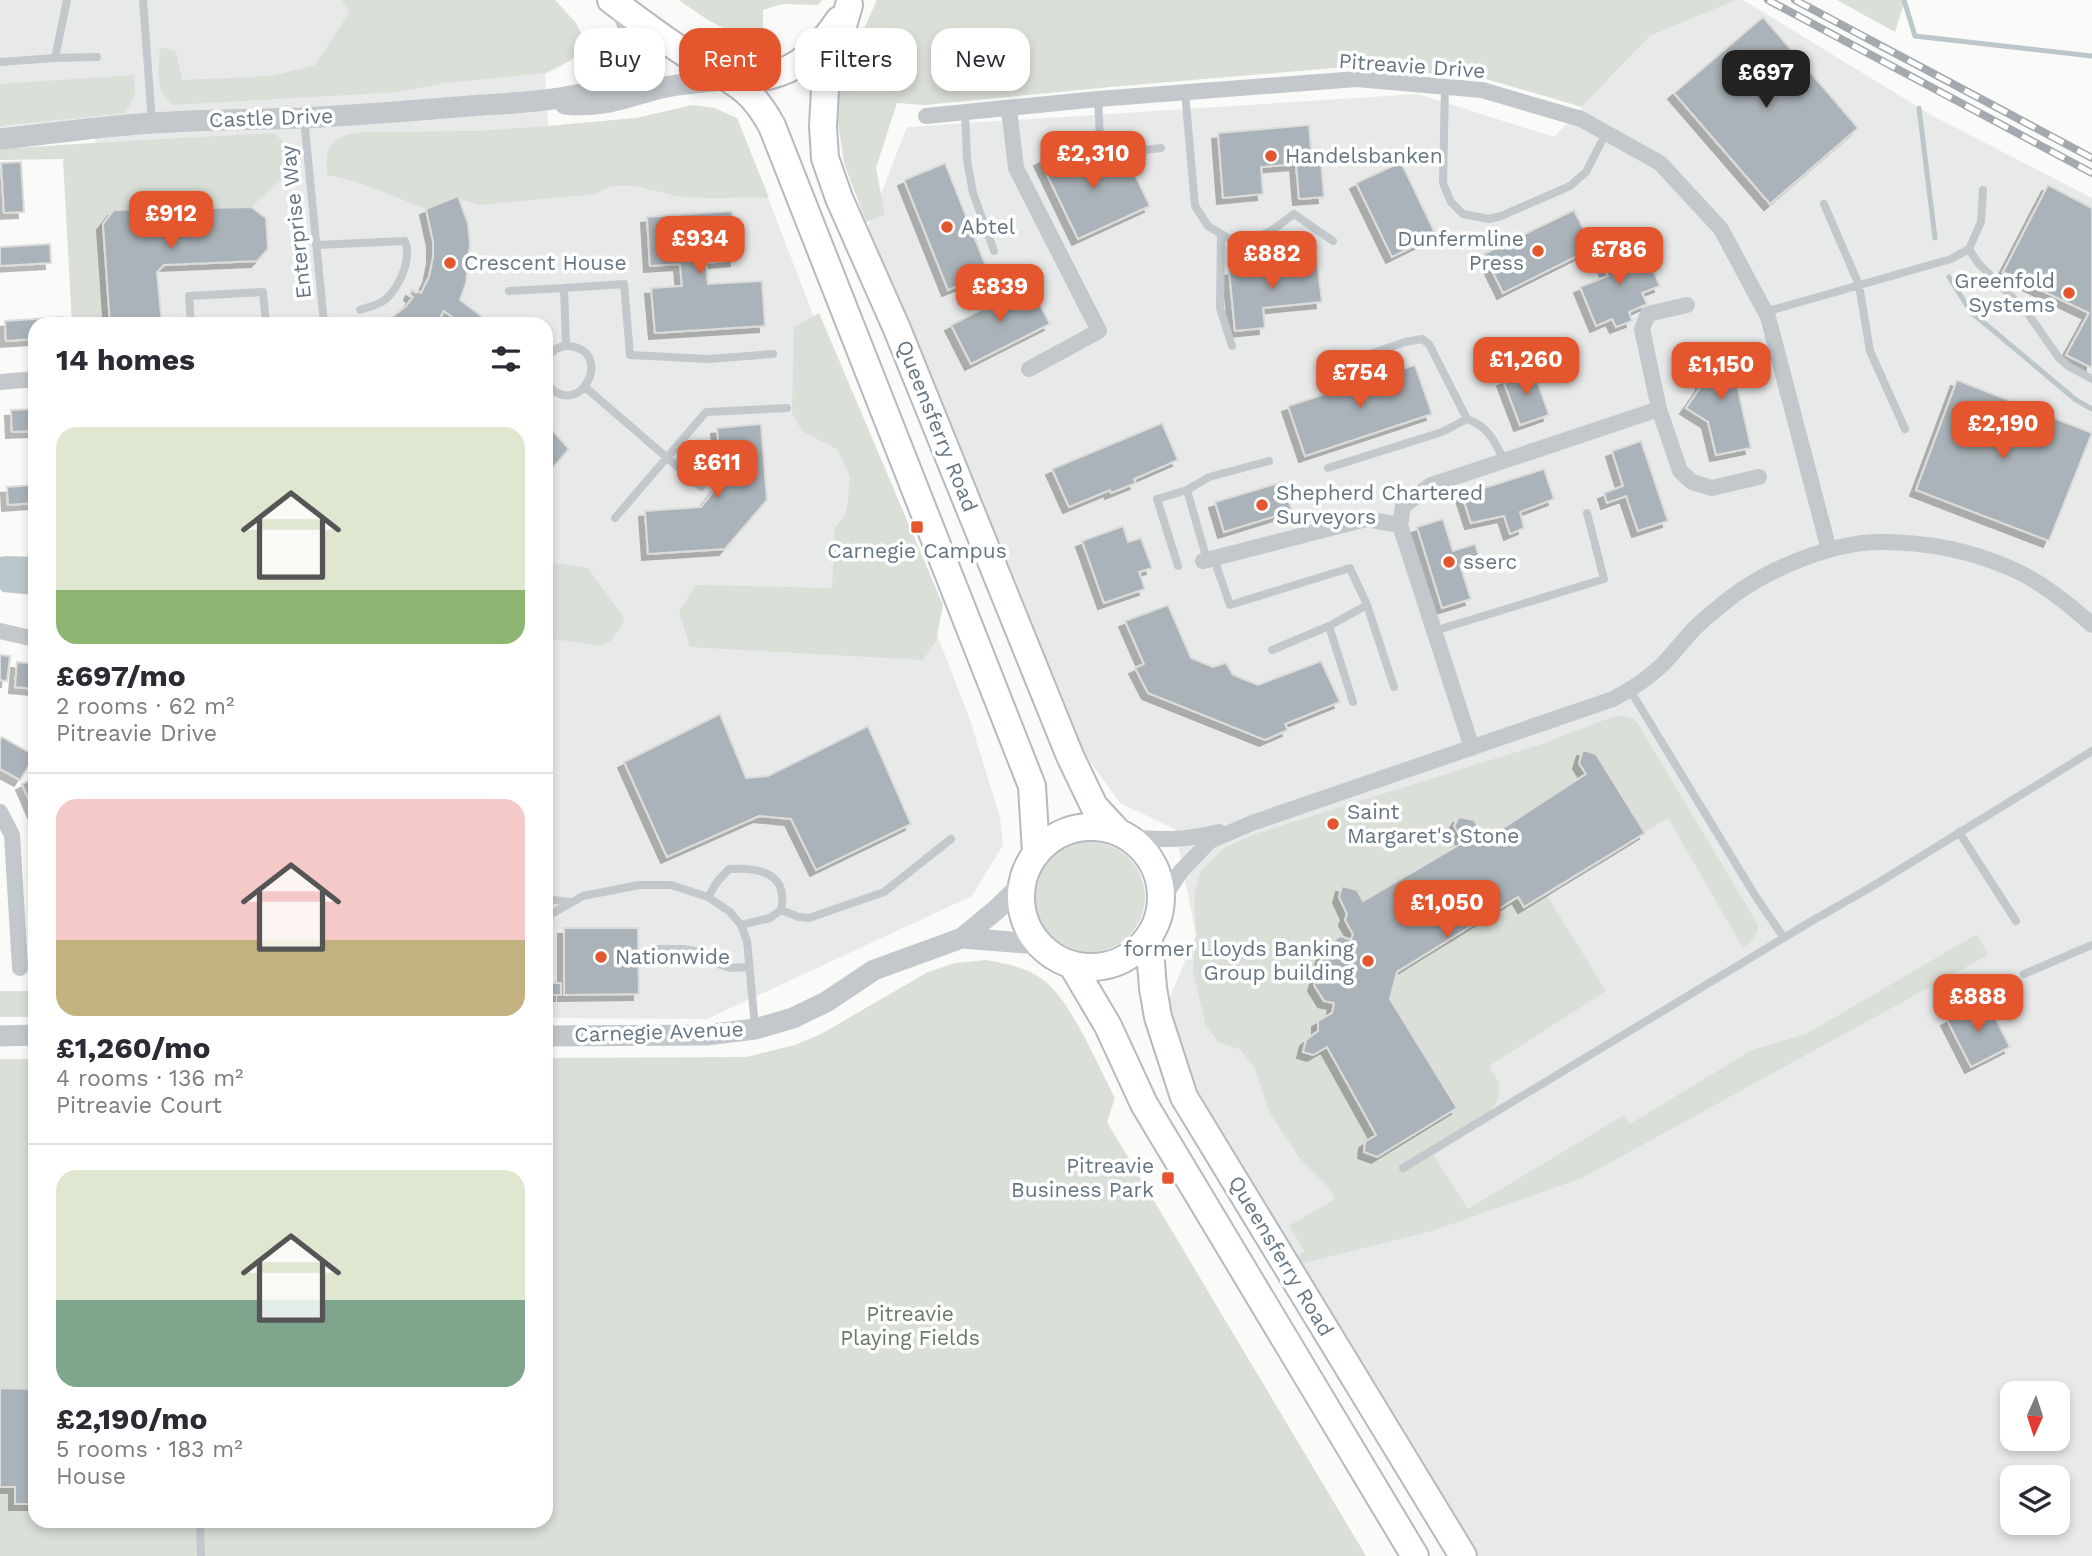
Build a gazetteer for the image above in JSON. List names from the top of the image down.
{
  "streets": {
    "main road": ["Queensferry Road"],
    "street": ["Pitreavie Drive", "Castle Drive", "Carnegie Avenue"],
    "lane": ["Enterprise Way"]
  },
  "crossings": [
    ["Castle Drive", "Enterprise Way"],
    ["Castle Drive", "Queensferry Road"]
  ],
  "parks": ["Pitreavie Playing Fields"],
  "places": {
    "other": [
      "Handelsbanken",
      "Abtel",
      "Dunfermline Press",
      "Crescent House",
      "Greenfold Systems",
      "Shepherd Chartered Surveyors",
      "sserc",
      "Saint Margaret's Stone",
      "Nationwide",
      "former Lloyds Banking Group building"
    ],
    "transit": ["Carnegie Campus", "Pitreavie Business Park"]
  },
  "north": "bottom",
  "page": {
    "chip": [
      "Buy",
      "Rent",
      "Filters",
      "New"
    ],
    "price": [
      "£697",
      "£2,310",
      "£912",
      "£934",
      "£786",
      "£882",
      "£839",
      "£1,260",
      "£1,150",
      "£754",
      "£2,190",
      "£611",
      "£1,050",
      "£888"
    ],
    "heading": "14 homes",
    "list": [
      {
        "name": "£697/mo",
        "note": "2 rooms · 62 m² · Pitreavie Drive"
      },
      {
        "name": "£1,260/mo",
        "note": "4 rooms · 136 m² · Pitreavie Court"
      },
      {
        "name": "£2,190/mo",
        "note": "5 rooms · 183 m² · House"
      }
    ]
  }
}
